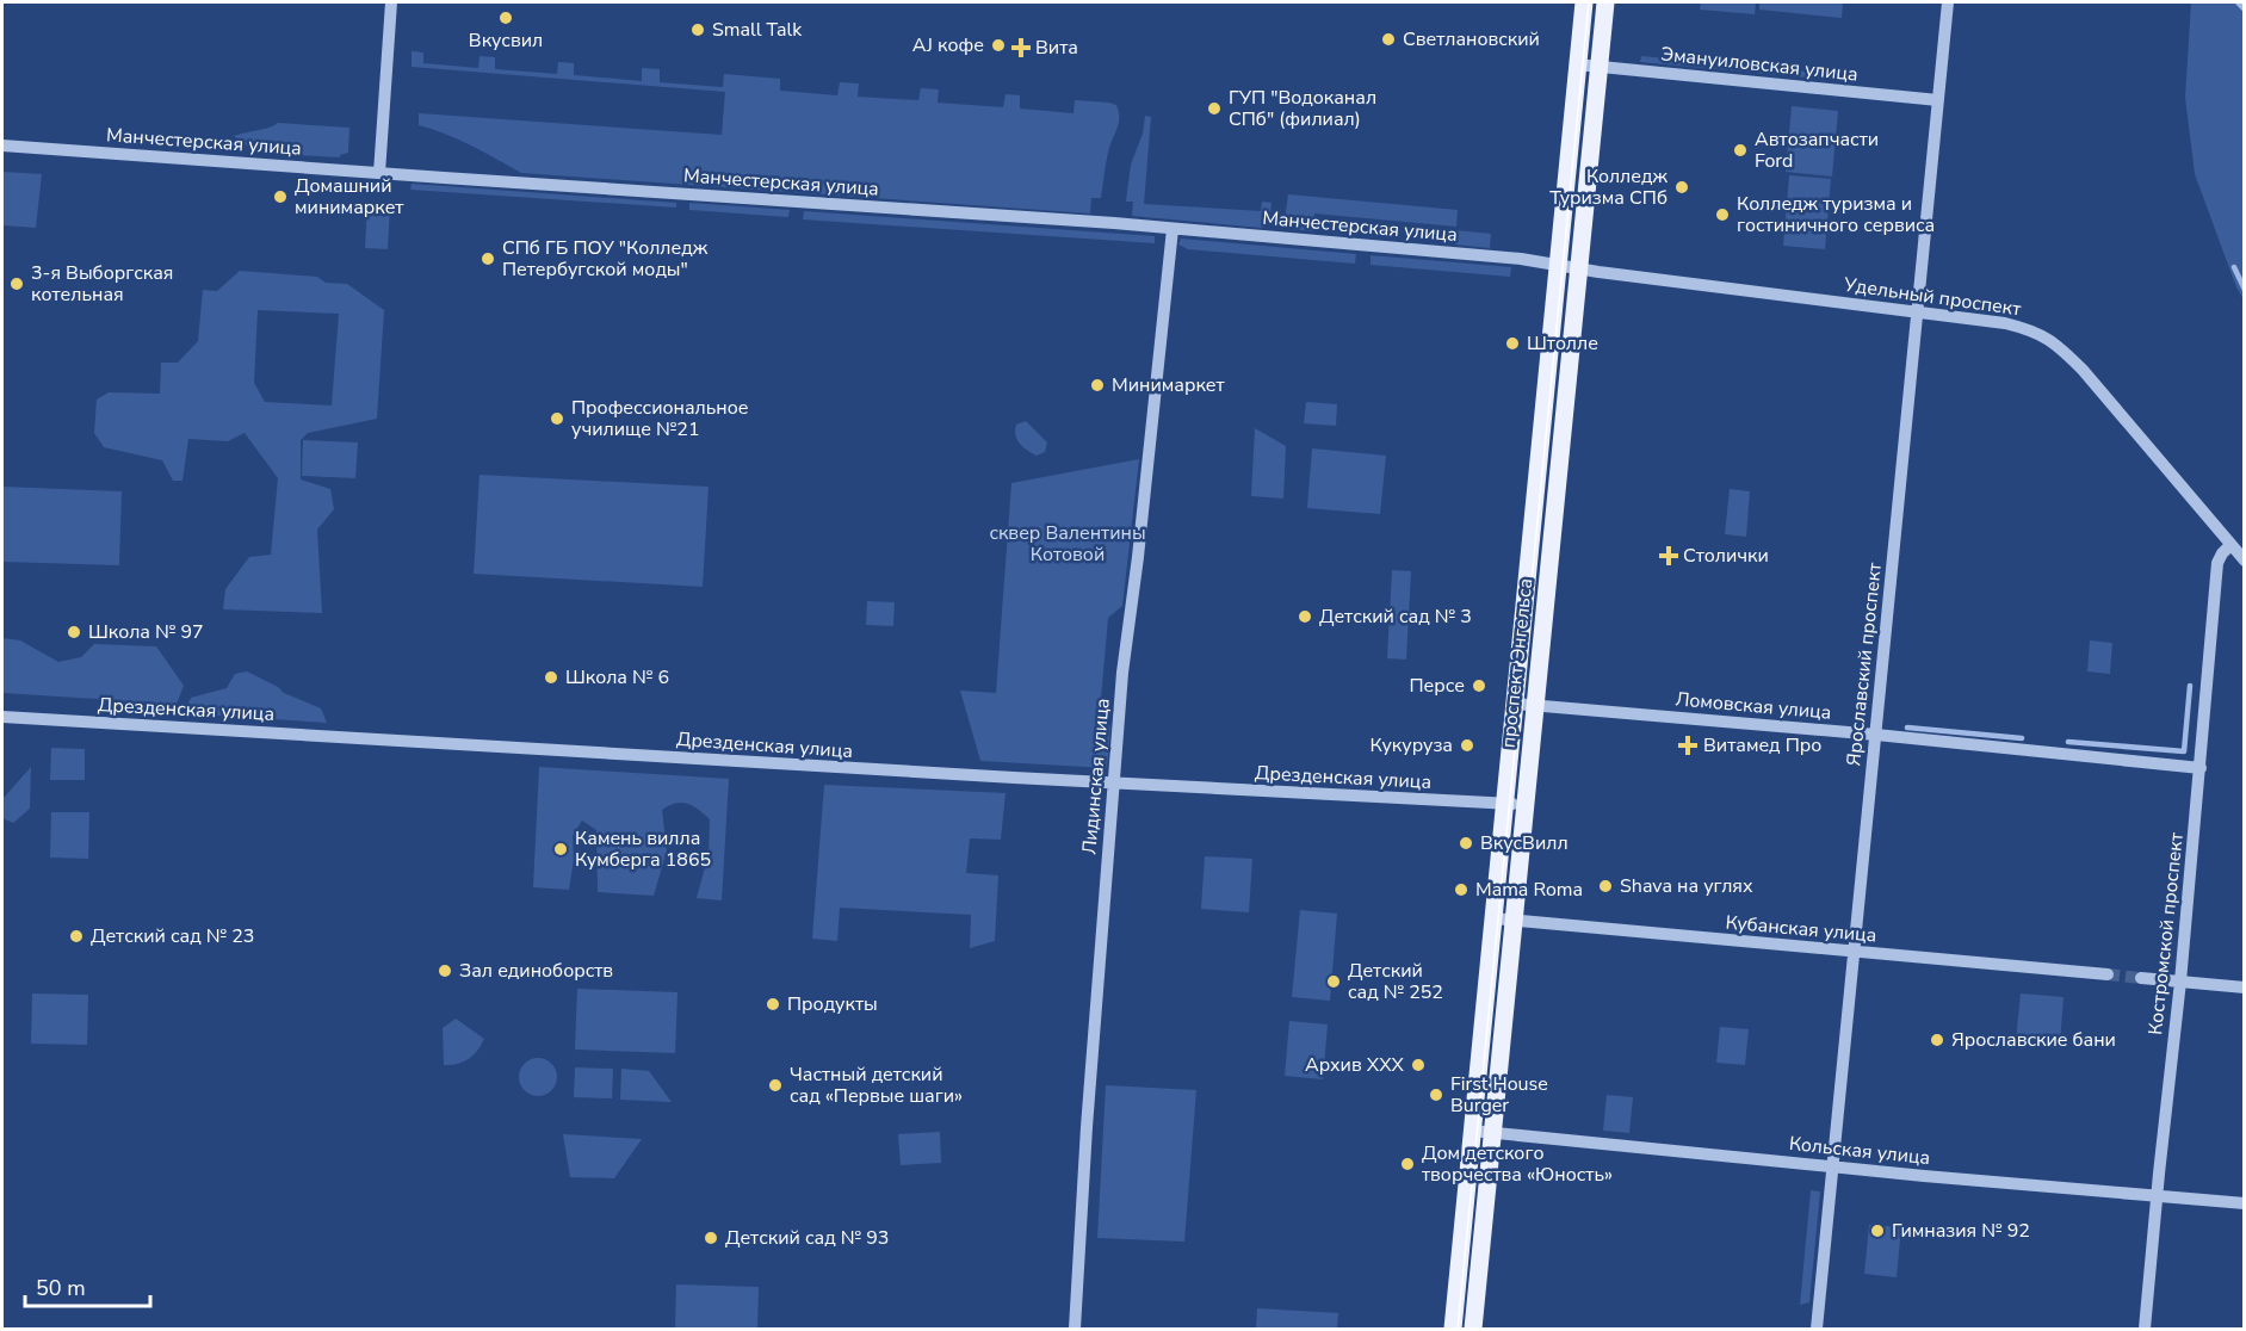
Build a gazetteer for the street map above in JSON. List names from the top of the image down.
{
  "streets": {
    "main road": ["проспект Энгельса"],
    "street": [
      "Эмануиловская улица",
      "Манчестерская улица",
      "Удельный проспект",
      "Ярославский проспект",
      "Ломовская улица",
      "Дрезденская улица",
      "Лидинская улица",
      "Кубанская улица",
      "Костромской проспект",
      "Кольская улица"
    ]
  },
  "crossings": [
    ["Эмануиловская улица", "проспект Энгельса"],
    ["Эмануиловская улица", "Ярославский проспект"],
    ["Манчестерская улица", "Удельный проспект"],
    ["Манчестерская улица", "проспект Энгельса"],
    ["Манчестерская улица", "Лидинская улица"],
    ["Удельный проспект", "проспект Энгельса"],
    ["Удельный проспект", "Ярославский проспект"],
    ["Удельный проспект", "Костромской проспект"],
    ["проспект Энгельса", "Ломовская улица"],
    ["проспект Энгельса", "Дрезденская улица"],
    ["проспект Энгельса", "Кубанская улица"],
    ["проспект Энгельса", "Кольская улица"],
    ["Ярославский проспект", "Ломовская улица"],
    ["Ярославский проспект", "Кубанская улица"],
    ["Ярославский проспект", "Кольская улица"],
    ["Ломовская улица", "Костромской проспект"],
    ["Дрезденская улица", "Лидинская улица"],
    ["Костромской проспект", "Кольская улица"]
  ],
  "parks": ["сквер Валентины Котовой"],
  "places": {
    "other": [
      "Вкусвил",
      "Small Talk",
      "Светлановский",
      "AJ кофе",
      "ГУП \"Водоканал СПб\" (филиал)",
      "Автозапчасти Ford",
      "Колледж Туризма СПб",
      "Домашний минимаркет",
      "Колледж туризма и гостиничного сервиса",
      "СПб ГБ ПОУ \"Колледж Петербугской моды\"",
      "3-я Выборгская котельная",
      "Штолле",
      "Минимаркет",
      "Профессиональное училище №21",
      "Детский сад № 3",
      "Школа № 97",
      "Школа № 6",
      "Персе",
      "Кукуруза",
      "ВкусВилл",
      "Камень вилла Кумберга 1865",
      "Shava на углях",
      "Mama Roma",
      "Детский сад № 23",
      "Зал единоборств",
      "Детский сад № 252",
      "Продукты",
      "Ярославские бани",
      "Архив XXX",
      "Частный детский сад «Первые шаги»",
      "First House Burger",
      "Дом детского творчества «Юность»",
      "Гимназия № 92",
      "Детский сад № 93"
    ],
    "health": ["Вита", "Столички", "Витамед Про"]
  },
  "scale_bar": "50 m"
}
